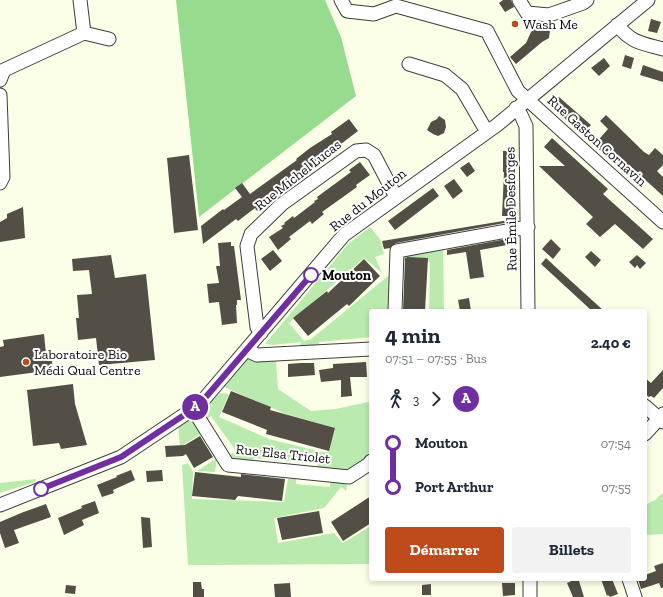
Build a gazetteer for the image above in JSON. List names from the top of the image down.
{
  "streets": {
    "street": [
      "Rue Gaston Cornavin",
      "Rue Michel Lucas",
      "Rue du Mouton",
      "Rue Émile Desforges",
      "Rue Elsa Triolet"
    ]
  },
  "crossings": [
    ["Rue Gaston Cornavin", "Rue du Mouton"],
    ["Rue Gaston Cornavin", "Rue Émile Desforges"],
    ["Rue Michel Lucas", "Rue du Mouton"],
    ["Rue du Mouton", "Rue Émile Desforges"],
    ["Rue du Mouton", "Rue Elsa Triolet"]
  ],
  "places": ["Wash Me", "Mouton", "Laboratoire Bio Médi Qual Centre"],
  "lines": ["bus line A"],
  "page": {
    "on_map": "A",
    "heading": ["4 min", "07:51 – 07:55 · Bus", "2.40 €"],
    "legs": ["3", "A"],
    "list": [
      {
        "name": "Mouton",
        "value": "07:54"
      },
      {
        "name": "Port Arthur",
        "value": "07:55"
      }
    ],
    "buttons": ["Démarrer", "Billets"]
  }
}
